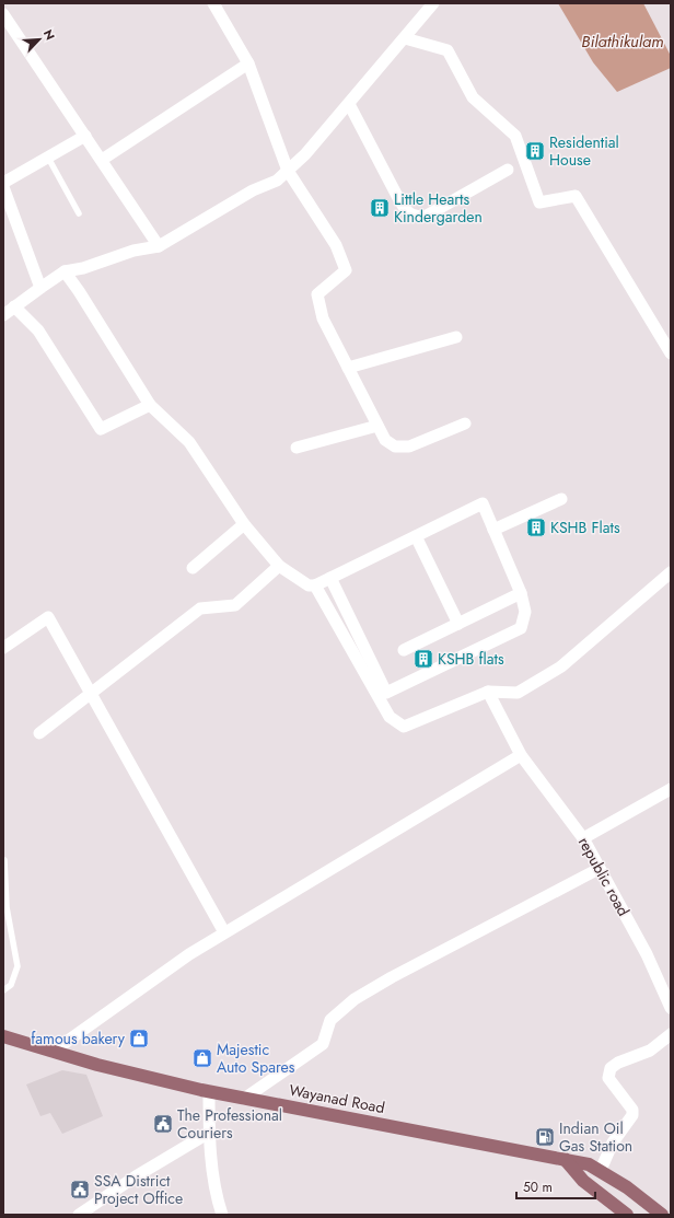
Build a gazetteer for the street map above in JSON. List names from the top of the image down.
{
  "streets": {
    "main road": ["Wayanad Road"],
    "street": ["republic road"]
  },
  "water": ["Bilathikulam"],
  "places": {
    "building": [
      "Residential House",
      "Little Hearts Kindergarden",
      "KSHB Flats",
      "KSHB flats"
    ],
    "shop": ["famous bakery", "Majestic Auto Spares"],
    "public building": ["The Professional Couriers", "SSA District Project Office"],
    "fuel station": ["Indian Oil Gas Station"]
  },
  "scale_bar": "50 m",
  "north": "top right"
}
